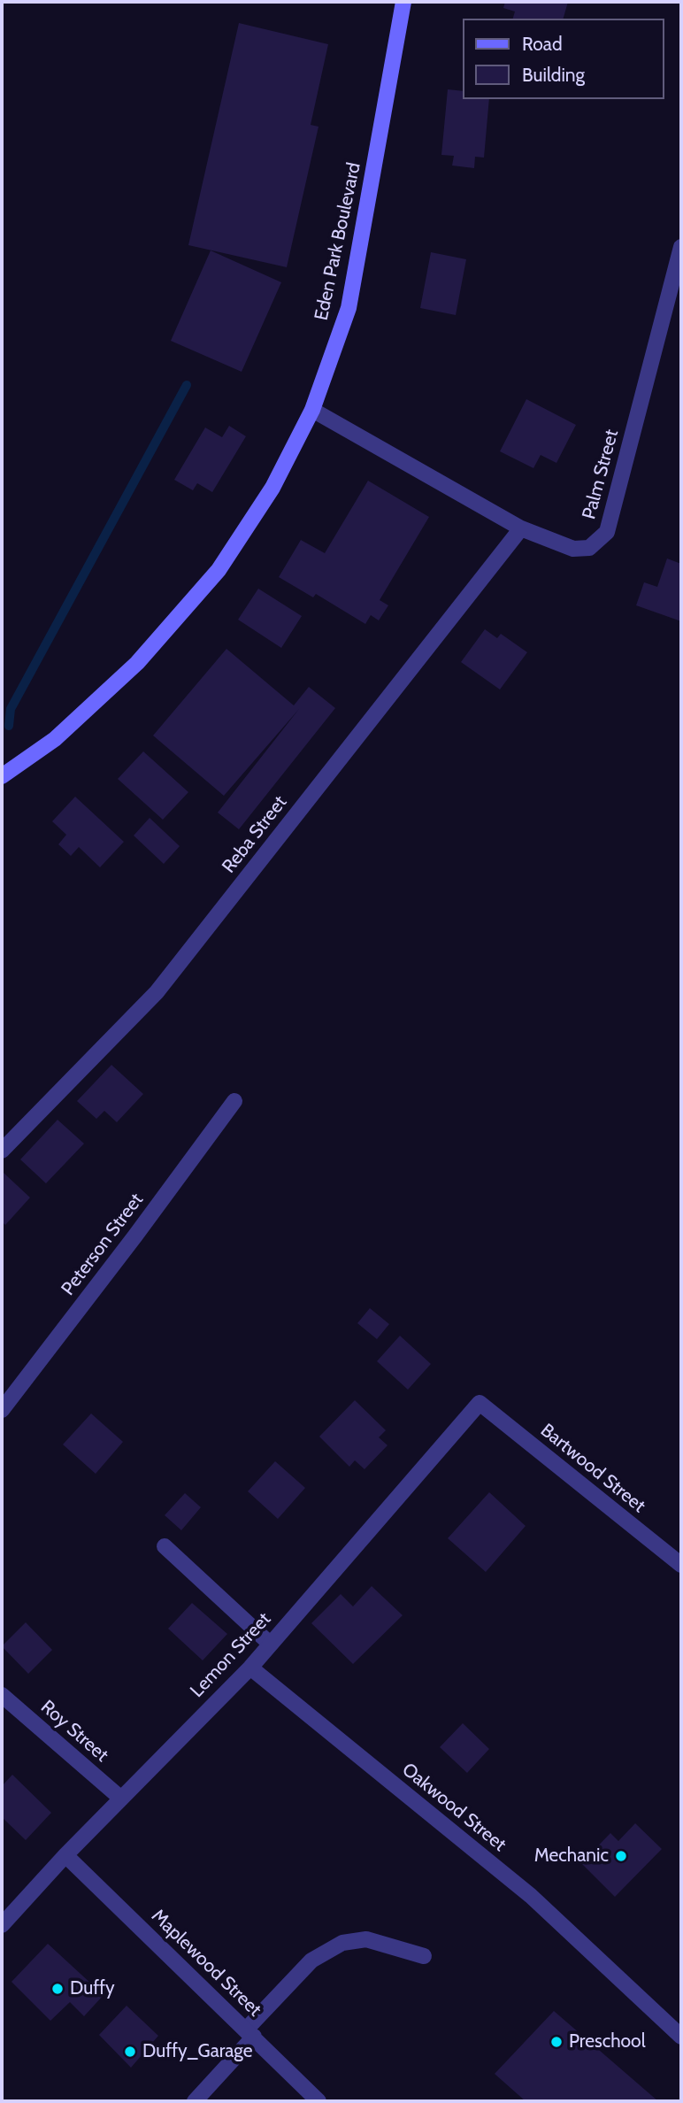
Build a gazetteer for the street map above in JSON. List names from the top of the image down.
{
  "streets": {
    "main road": ["Eden Park Boulevard"],
    "street": [
      "Palm Street",
      "Reba Street",
      "Peterson Street",
      "Bartwood Street",
      "Lemon Street",
      "Roy Street",
      "Oakwood Street",
      "Maplewood Street"
    ]
  },
  "crossings": [
    ["Eden Park Boulevard", "Palm Street"],
    ["Palm Street", "Reba Street"],
    ["Bartwood Street", "Lemon Street"],
    ["Lemon Street", "Roy Street"],
    ["Lemon Street", "Oakwood Street"],
    ["Lemon Street", "Maplewood Street"]
  ],
  "places": [
    "Mechanic",
    "Duffy",
    "Preschool",
    "Duffy_Garage"
  ],
  "legend": ["Road", "Building"]
}
